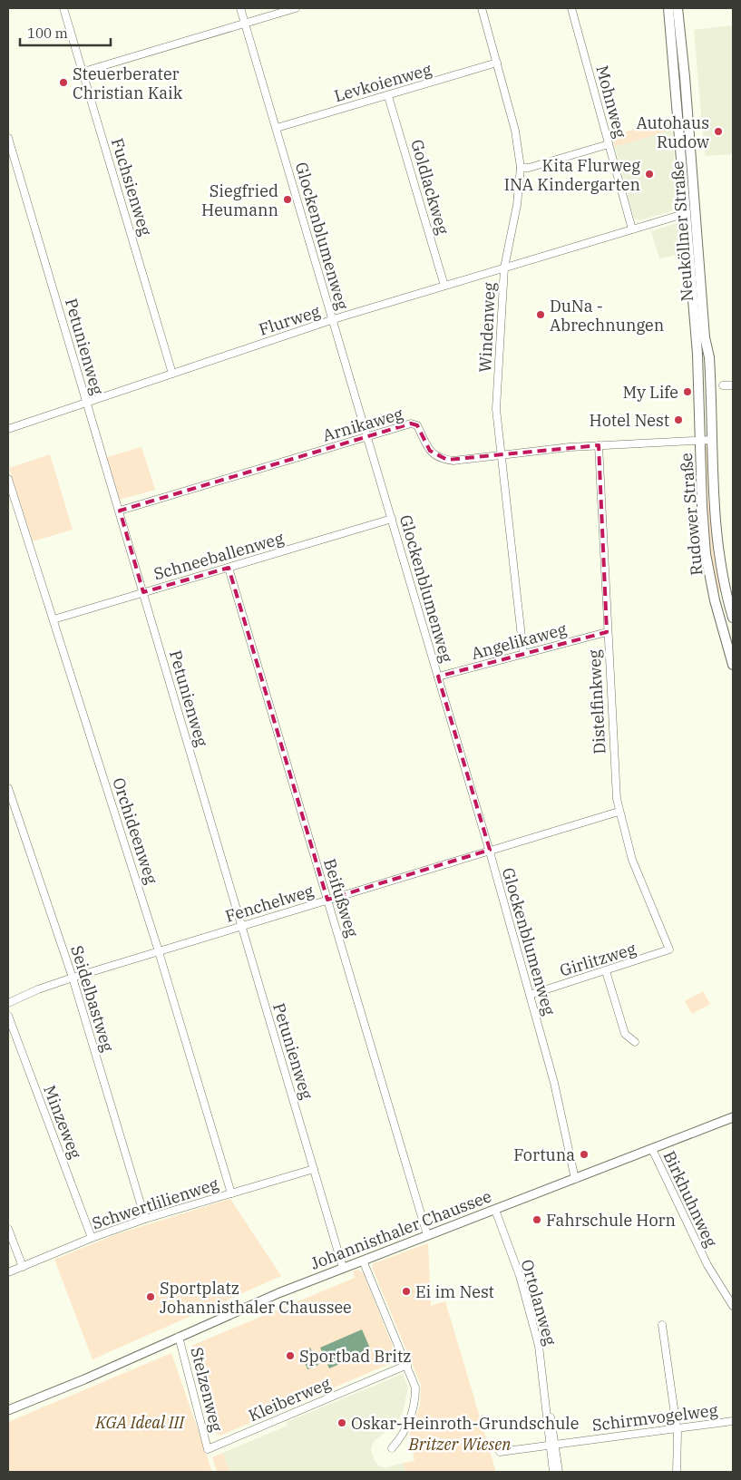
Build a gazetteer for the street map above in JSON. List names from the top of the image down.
{
  "streets": {
    "main road": ["Neuköllner Straße", "Rudower Straße"],
    "street": [
      "Levkoienweg",
      "Mohnweg",
      "Fuchsienweg",
      "Goldlackweg",
      "Glockenblumenweg",
      "Flurweg",
      "Windenweg",
      "Petunienweg",
      "Arnikaweg",
      "Schneeballenweg",
      "Angelikaweg",
      "Distelfinkweg",
      "Orchideenweg",
      "Beifußweg",
      "Fenchelweg",
      "Girlitzweg",
      "Seidelbastweg",
      "Minzeweg",
      "Birkhuhnweg",
      "Schwertlilienweg",
      "Johannisthaler Chaussee",
      "Ortolanweg",
      "Stelzenweg",
      "Kleiberweg",
      "Schirmvogelweg"
    ]
  },
  "crossings": [
    ["Levkoienweg", "Goldlackweg"],
    ["Levkoienweg", "Glockenblumenweg"],
    ["Levkoienweg", "Windenweg"],
    ["Mohnweg", "Flurweg"],
    ["Fuchsienweg", "Flurweg"],
    ["Goldlackweg", "Flurweg"],
    ["Neuköllner Straße", "Flurweg"],
    ["Neuköllner Straße", "Arnikaweg"],
    ["Neuköllner Straße", "Rudower Straße"],
    ["Glockenblumenweg", "Flurweg"],
    ["Glockenblumenweg", "Arnikaweg"],
    ["Glockenblumenweg", "Schneeballenweg"],
    ["Glockenblumenweg", "Angelikaweg"],
    ["Glockenblumenweg", "Fenchelweg"],
    ["Glockenblumenweg", "Girlitzweg"],
    ["Glockenblumenweg", "Johannisthaler Chaussee"],
    ["Flurweg", "Windenweg"],
    ["Flurweg", "Petunienweg"],
    ["Windenweg", "Arnikaweg"],
    ["Windenweg", "Angelikaweg"],
    ["Petunienweg", "Arnikaweg"],
    ["Petunienweg", "Schneeballenweg"],
    ["Petunienweg", "Fenchelweg"],
    ["Petunienweg", "Schwertlilienweg"],
    ["Petunienweg", "Johannisthaler Chaussee"],
    ["Arnikaweg", "Rudower Straße"],
    ["Arnikaweg", "Distelfinkweg"],
    ["Schneeballenweg", "Orchideenweg"],
    ["Schneeballenweg", "Beifußweg"],
    ["Angelikaweg", "Distelfinkweg"],
    ["Distelfinkweg", "Fenchelweg"],
    ["Distelfinkweg", "Girlitzweg"],
    ["Orchideenweg", "Fenchelweg"],
    ["Orchideenweg", "Schwertlilienweg"],
    ["Beifußweg", "Fenchelweg"],
    ["Beifußweg", "Johannisthaler Chaussee"],
    ["Fenchelweg", "Seidelbastweg"],
    ["Seidelbastweg", "Schwertlilienweg"],
    ["Minzeweg", "Schwertlilienweg"],
    ["Birkhuhnweg", "Johannisthaler Chaussee"],
    ["Johannisthaler Chaussee", "Ortolanweg"],
    ["Johannisthaler Chaussee", "Stelzenweg"],
    ["Ortolanweg", "Schirmvogelweg"],
    ["Stelzenweg", "Kleiberweg"]
  ],
  "parks": ["KGA Ideal III", "Britzer Wiesen"],
  "places": [
    "Steuerberater Christian Kaik",
    "Autohaus Rudow",
    "Kita Flurweg INA Kindergarten",
    "Siegfried Heumann",
    "DuNa - Abrechnungen",
    "My Life",
    "Hotel Nest",
    "Fortuna",
    "Fahrschule Horn",
    "Ei im Nest",
    "Sportplatz Johannisthaler Chaussee",
    "Sportbad Britz",
    "Oskar-Heinroth-Grundschule"
  ],
  "scale_bar": "100 m"
}
